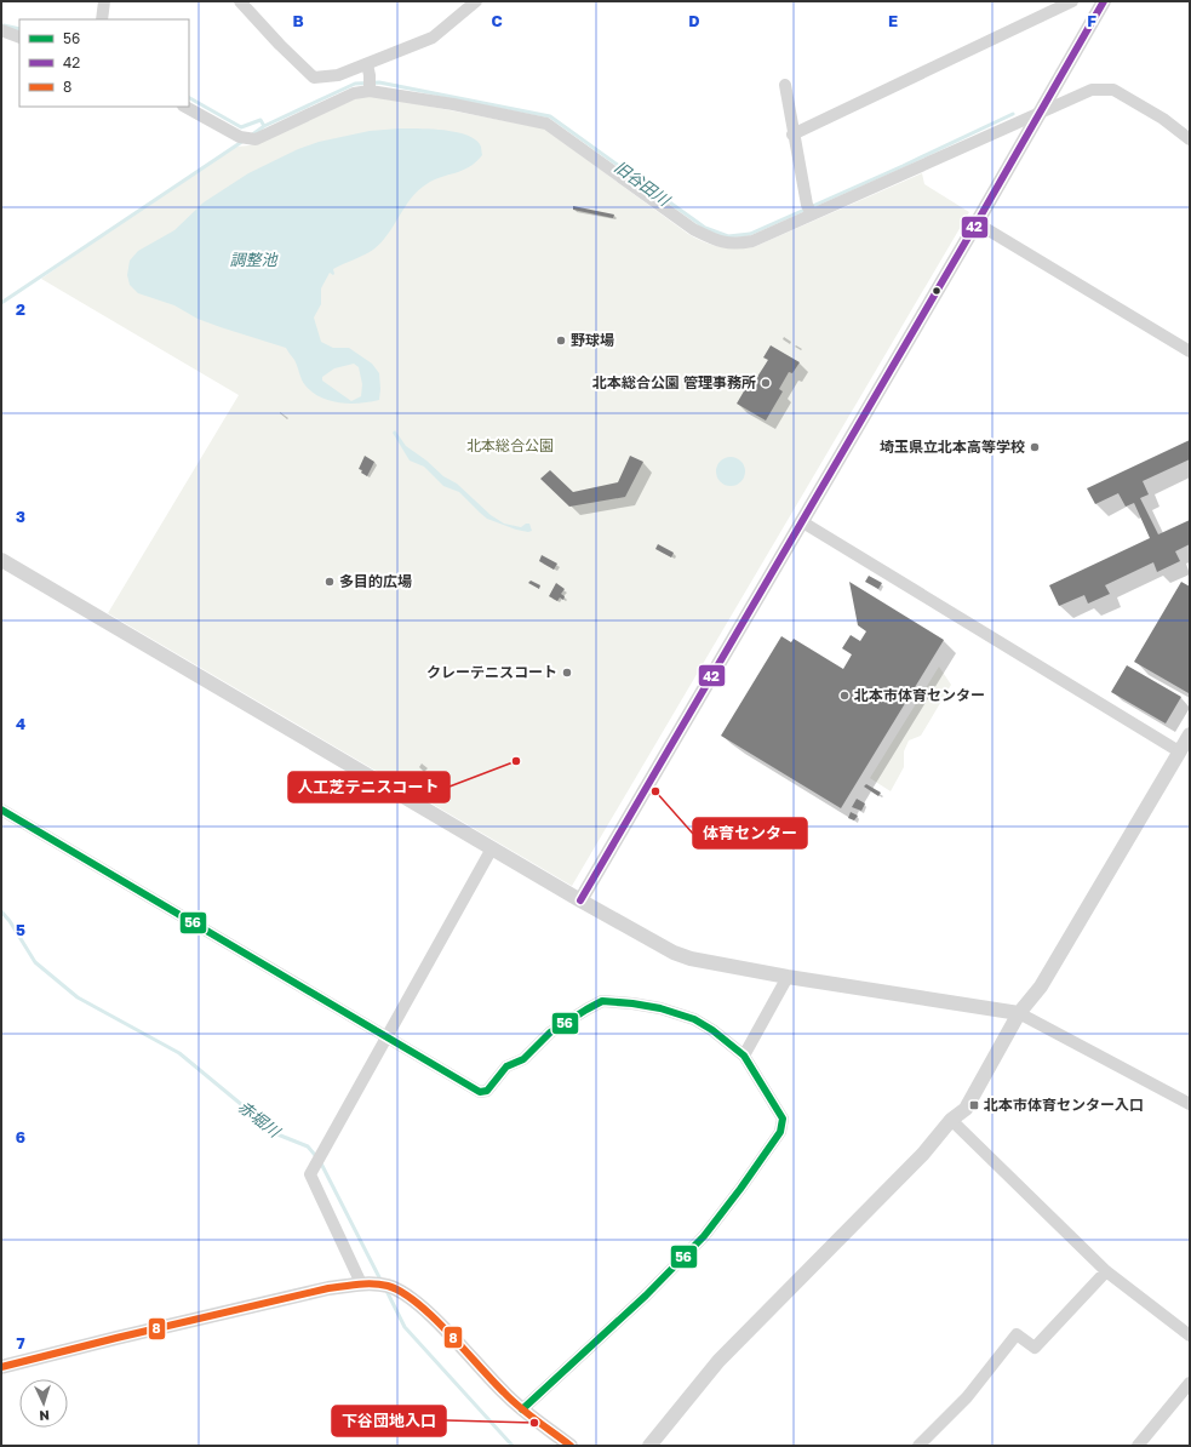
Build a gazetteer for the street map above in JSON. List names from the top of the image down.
{
  "water": ["旧谷田川", "調整池", "赤堀川"],
  "parks": ["北本総合公園"],
  "places": {
    "other": [
      "野球場",
      "北本総合公園 管理事務所",
      "埼玉県立北本高等学校",
      "多目的広場",
      "クレーテニスコート",
      "北本市体育センター",
      "人工芝テニスコート",
      "体育センター",
      "下谷団地入口"
    ],
    "transit": ["北本市体育センター入口"]
  },
  "lines": ["transit line 42", "transit line 56", "transit line 8"],
  "legend": ["56", "42", "8"],
  "north": "bottom",
  "grid": {
    "columns": [
      "B",
      "C",
      "D",
      "E",
      "F"
    ],
    "rows": [
      "2",
      "3",
      "4",
      "5",
      "6",
      "7"
    ]
  }
}
